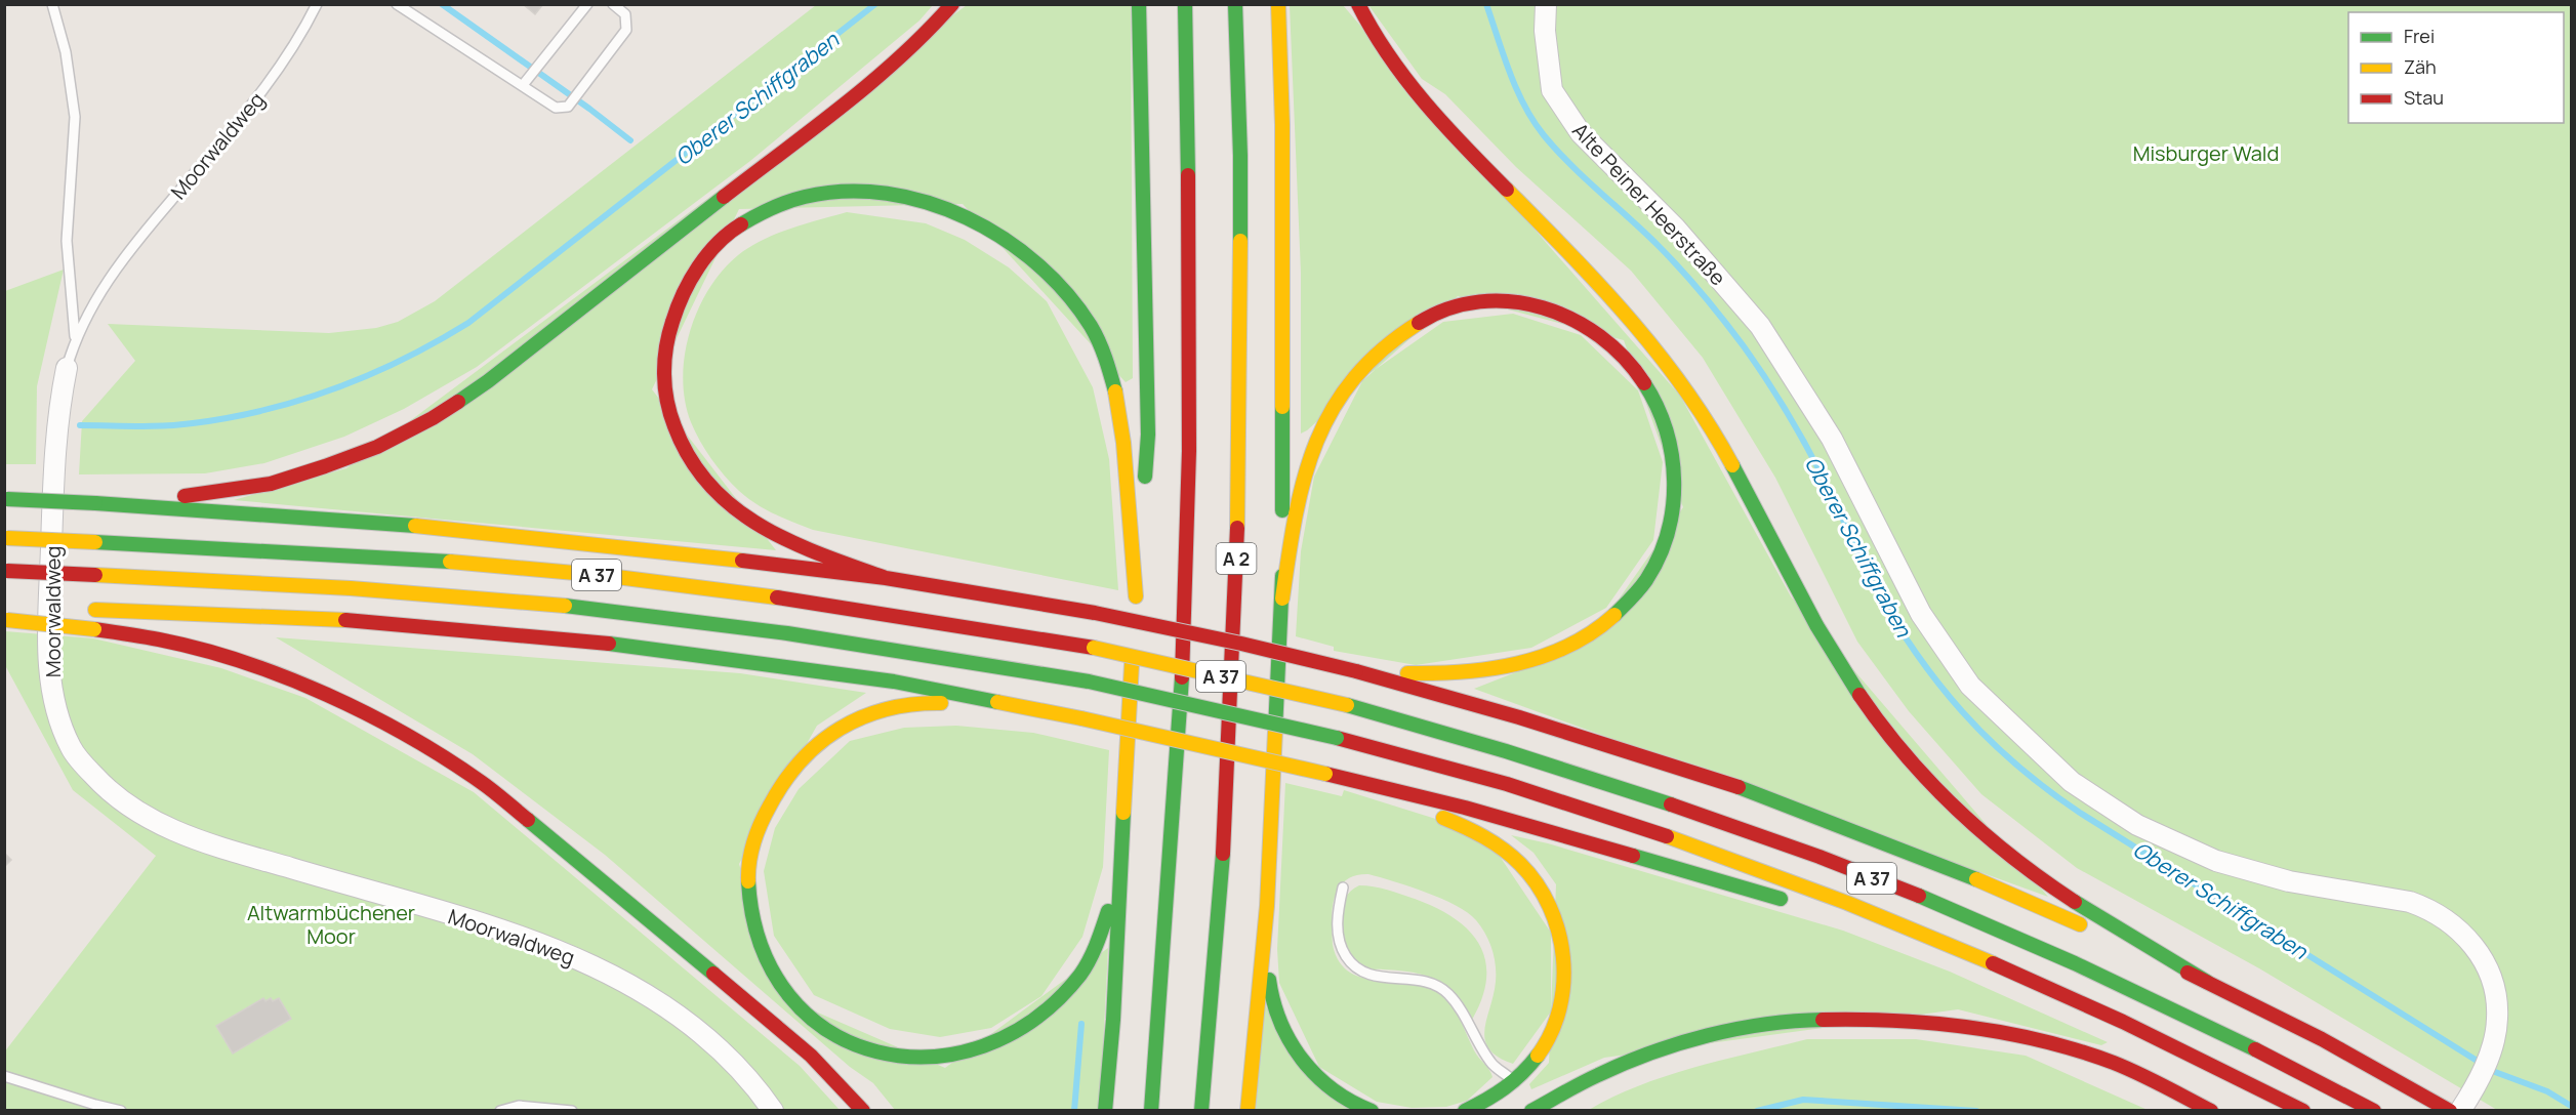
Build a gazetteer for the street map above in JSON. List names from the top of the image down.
{
  "streets": {
    "highway": ["A 2", "A 37"],
    "street": ["Moorwaldweg", "Alte Peiner Heerstraße"]
  },
  "water": ["Oberer Schiffgraben"],
  "parks": ["Misburger Wald", "Altwarmbüchener Moor"],
  "legend": ["Frei", "Zäh", "Stau"]
}
